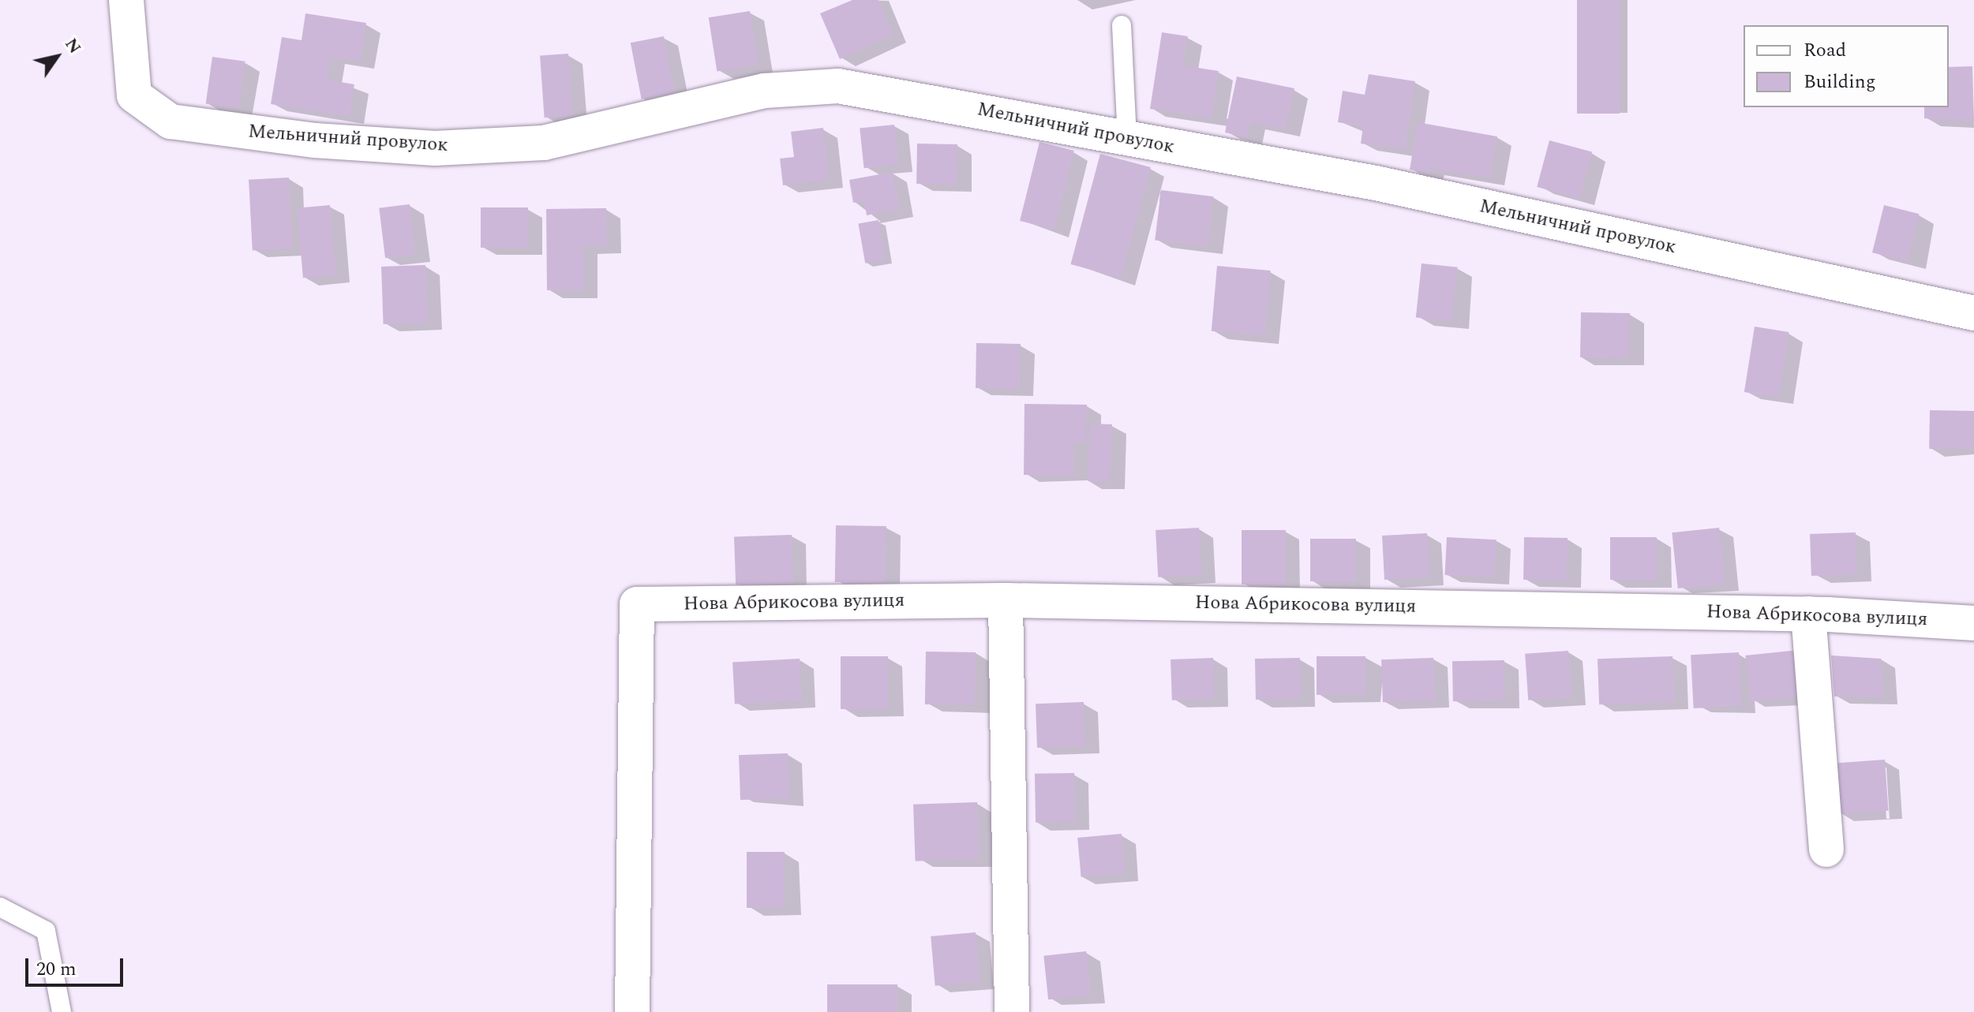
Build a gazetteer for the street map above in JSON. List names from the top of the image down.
{
  "streets": {
    "street": ["Мельничний провулок", "Нова Абрикосова вулиця"]
  },
  "legend": ["Road", "Building"],
  "scale_bar": "20 m",
  "north": "top right"
}
